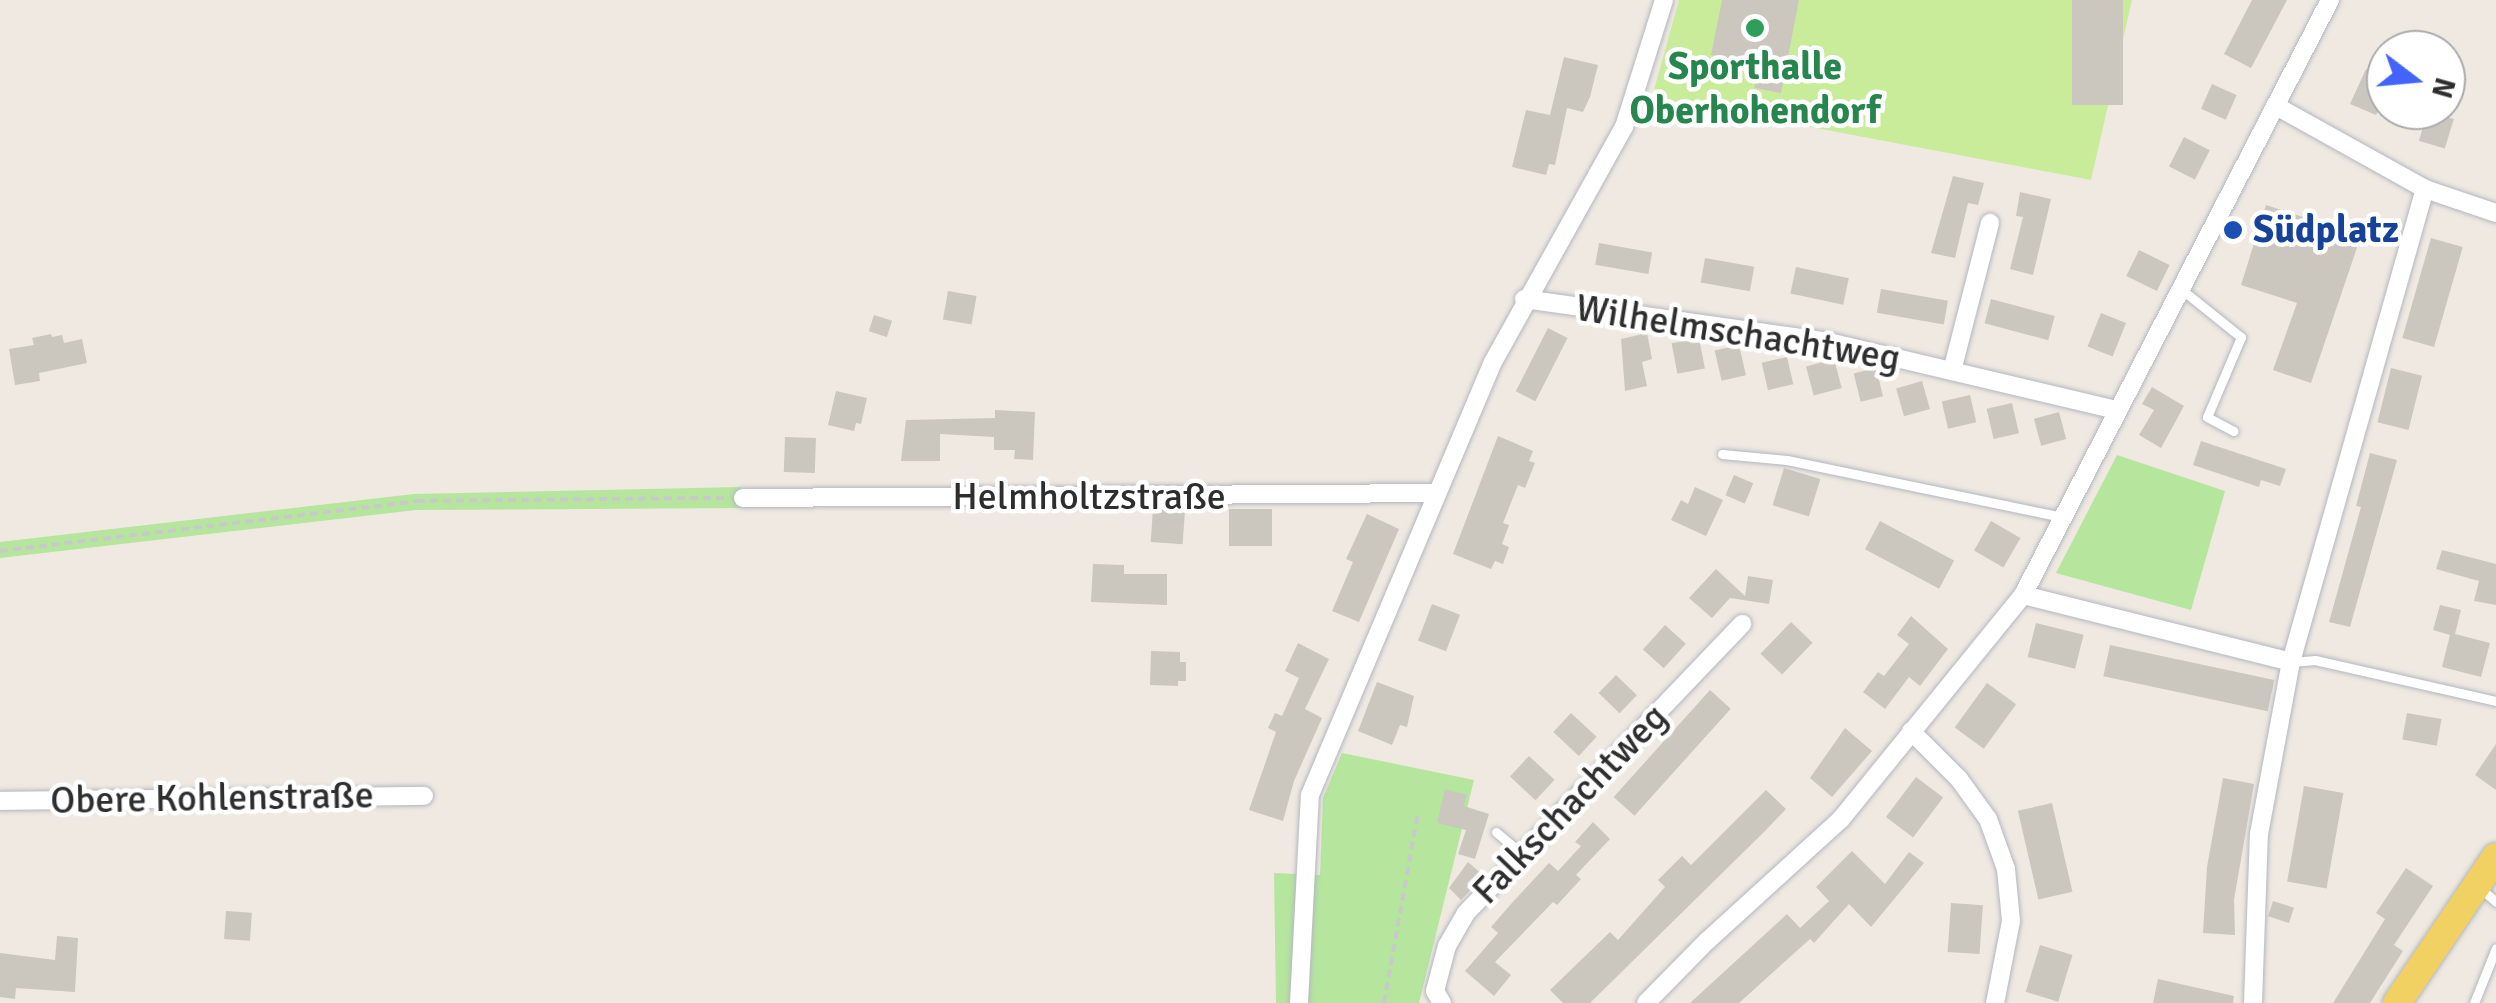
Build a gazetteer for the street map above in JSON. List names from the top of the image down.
{
  "streets": {
    "street": [
      "Wilhelmschachtweg",
      "Helmholtzstraße",
      "Obere Kohlenstraße",
      "Falkschachtweg"
    ]
  },
  "places": ["Sporthalle Oberhohendorf", "Südplatz"],
  "north": "right"
}
